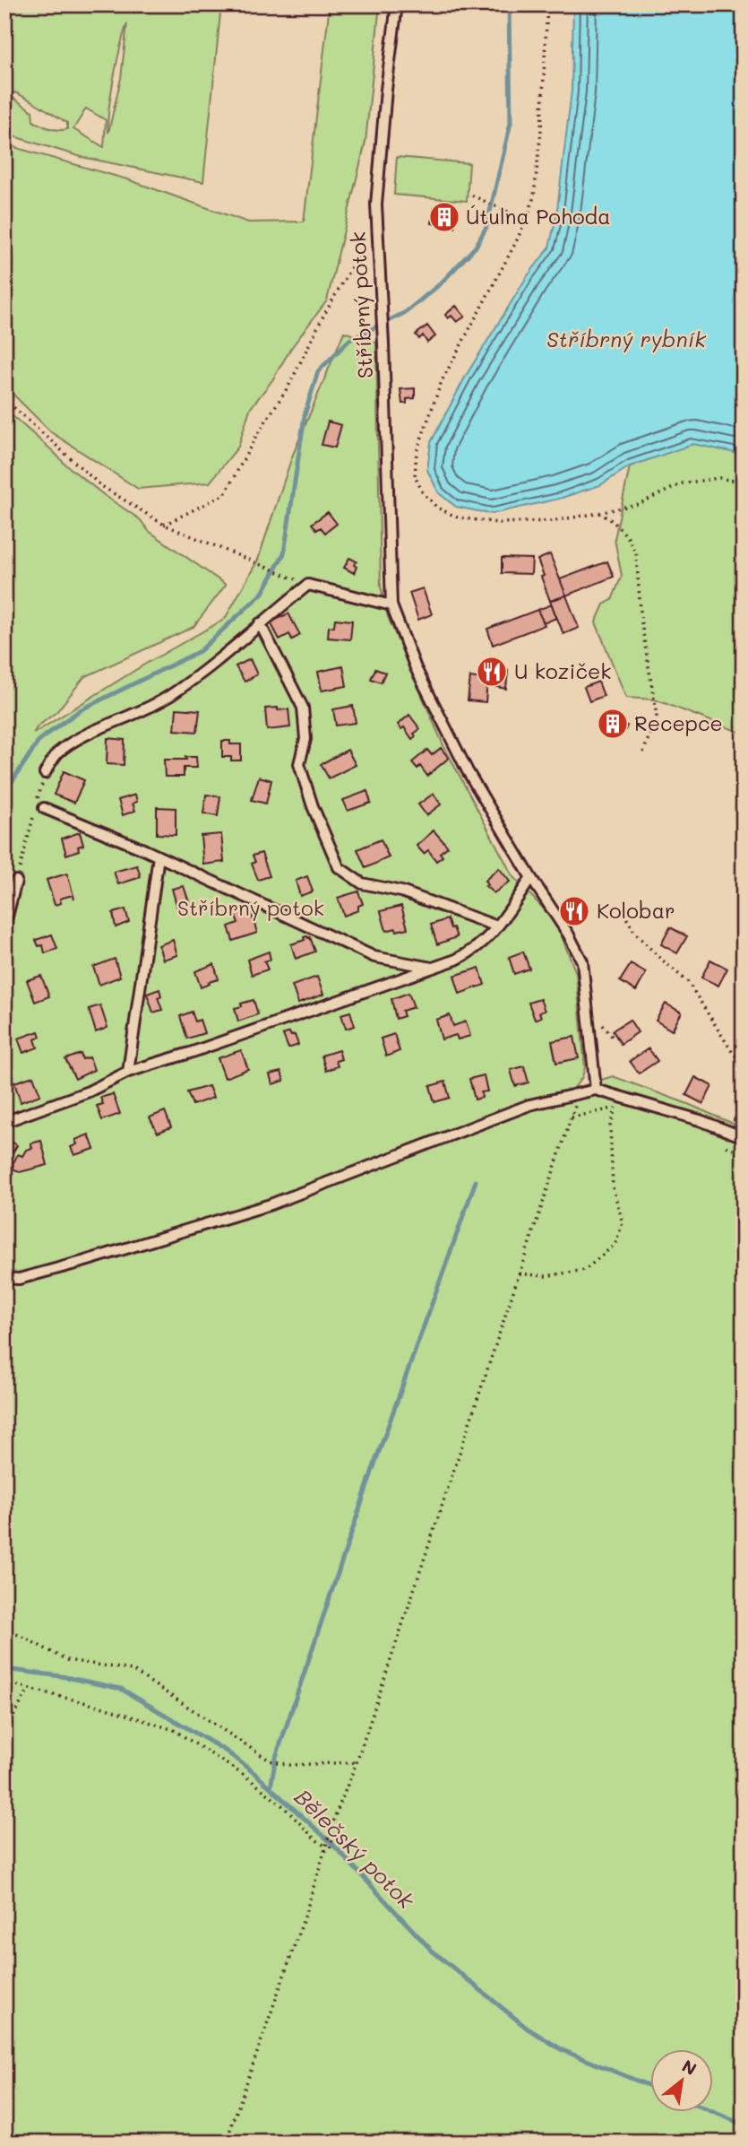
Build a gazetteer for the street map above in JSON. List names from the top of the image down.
{
  "streets": {
    "lane": ["Stříbrný potok"]
  },
  "water": ["Stříbrný rybník", "Bělečský potok"],
  "parks": ["Stříbrný potok"],
  "places": {
    "building": ["Útulna Pohoda", "Recepce"],
    "restaurant": ["U koziček", "Kolobar"]
  },
  "north": "top right"
}
